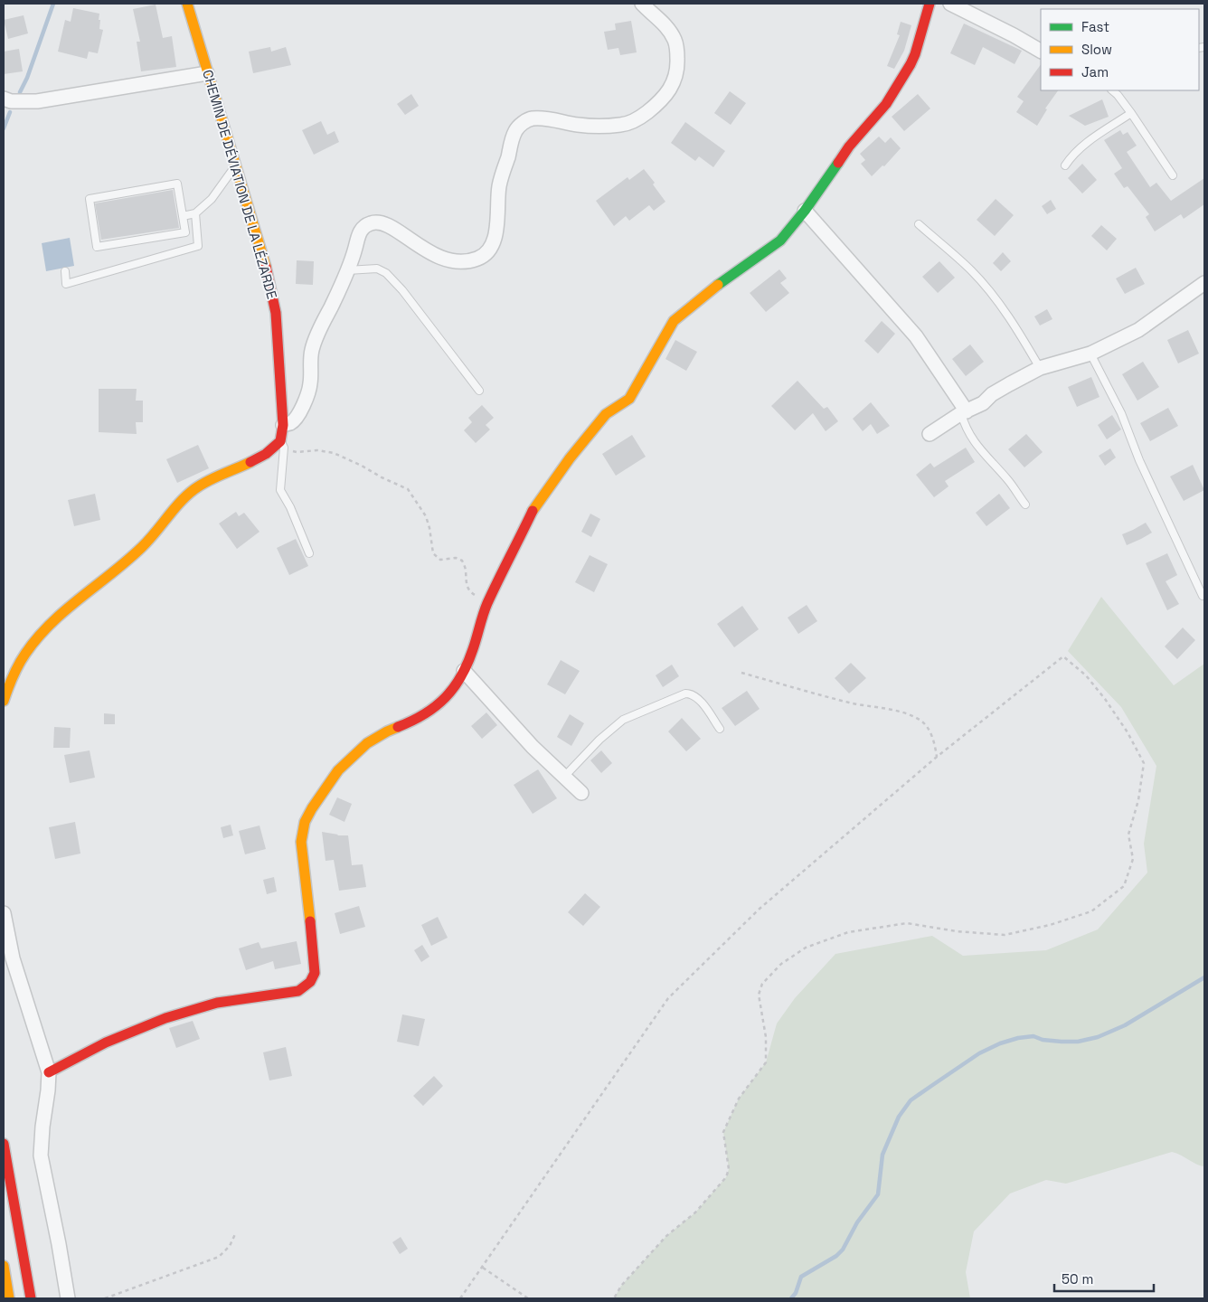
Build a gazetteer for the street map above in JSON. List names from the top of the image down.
{
  "streets": {
    "main road": ["CHEMIN DE DÉVIATION DE LA LÉZARDE"]
  },
  "legend": ["Fast", "Slow", "Jam"],
  "scale_bar": "50 m"
}
